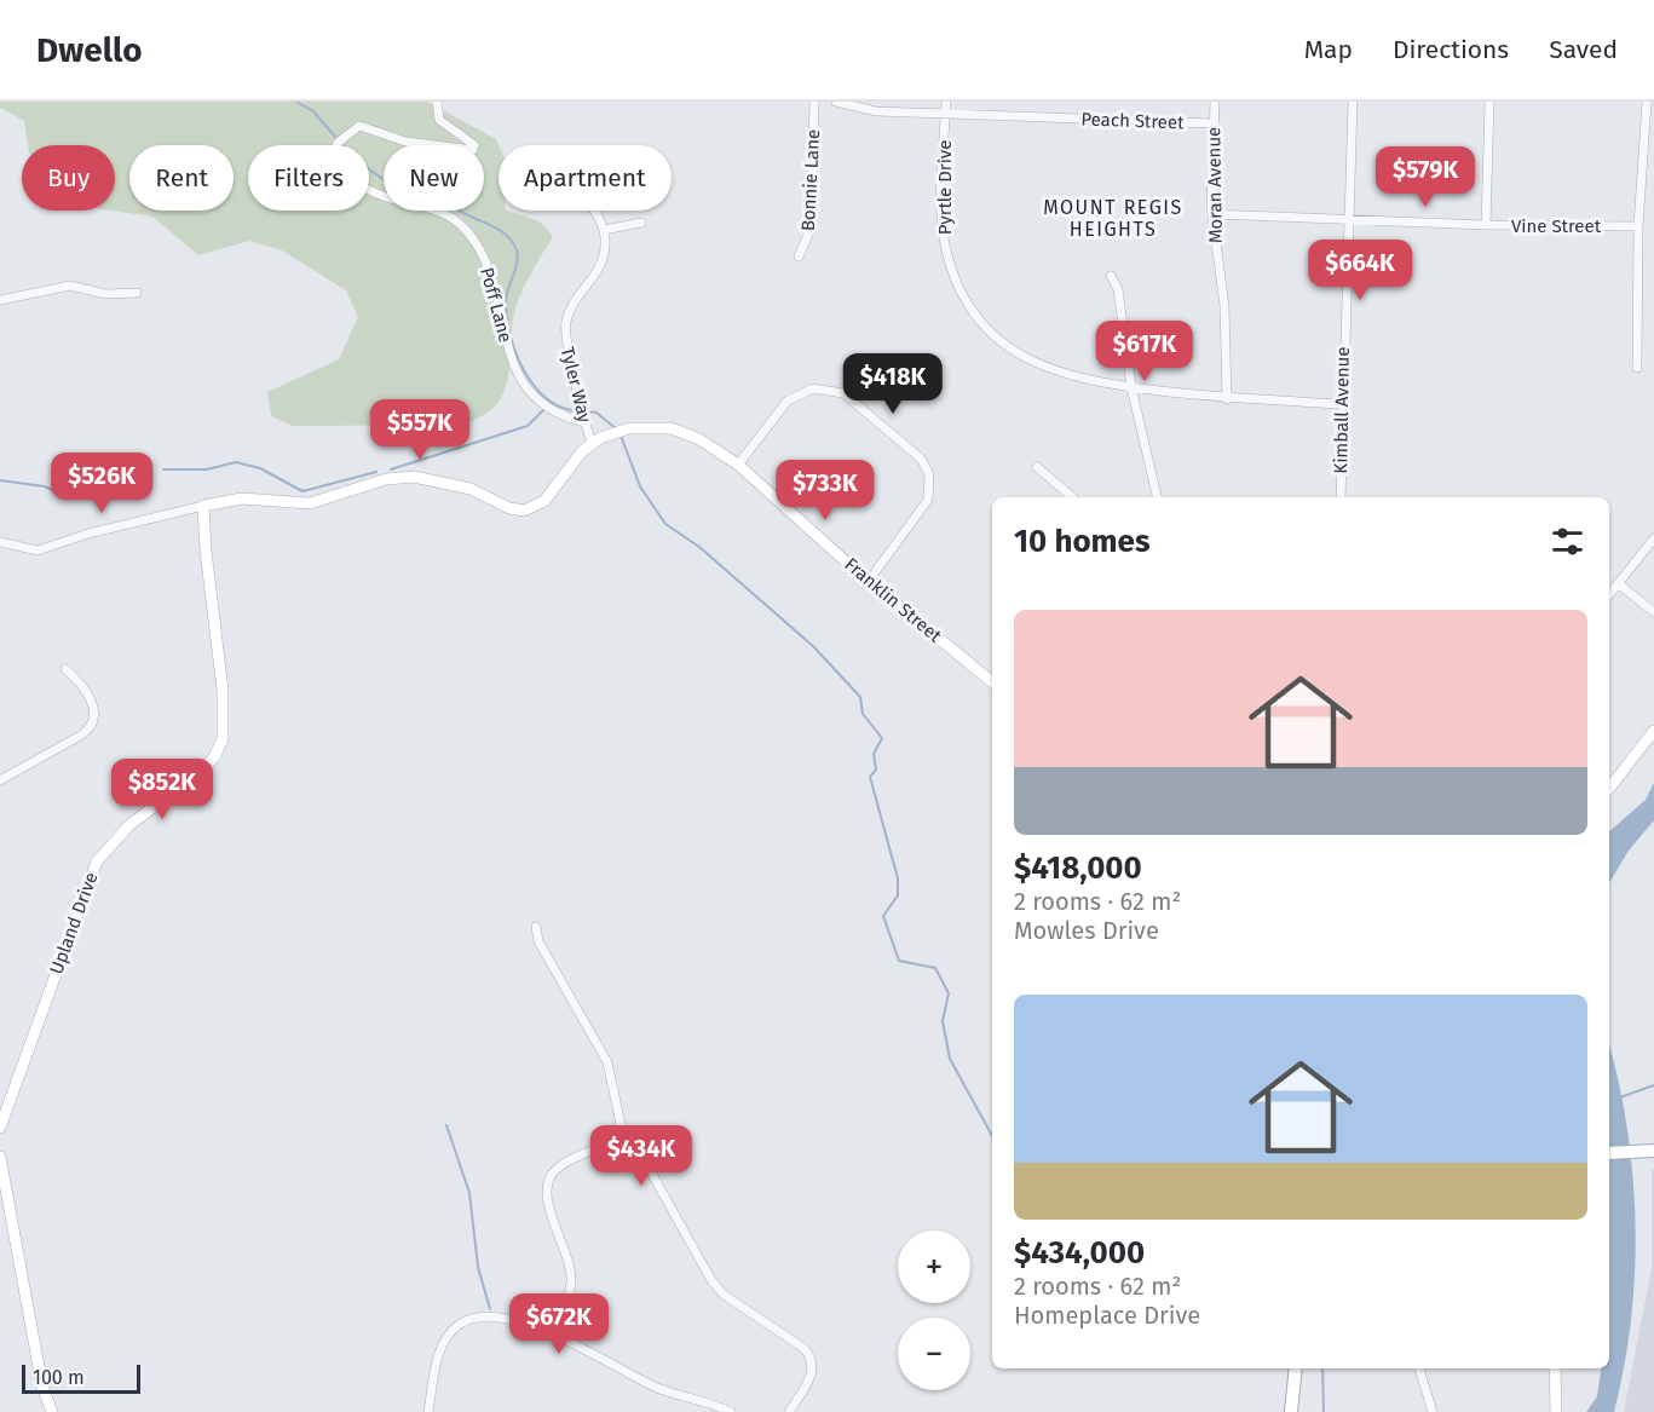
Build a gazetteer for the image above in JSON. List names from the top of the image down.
{
  "streets": {
    "street": [
      "Peach Street",
      "Bonnie Lane",
      "Moran Avenue",
      "Pyrtle Drive",
      "Vine Street",
      "Poff Lane",
      "Tyler Way",
      "Kimball Avenue",
      "Franklin Street",
      "Upland Drive"
    ]
  },
  "crossings": [
    ["Peach Street", "Moran Avenue"],
    ["Peach Street", "Pyrtle Drive"],
    ["Moran Avenue", "Pyrtle Drive"],
    ["Moran Avenue", "Vine Street"],
    ["Pyrtle Drive", "Kimball Avenue"],
    ["Vine Street", "Kimball Avenue"],
    ["Poff Lane", "Tyler Way"],
    ["Tyler Way", "Franklin Street"],
    ["Franklin Street", "Upland Drive"]
  ],
  "districts": ["MOUNT REGIS HEIGHTS"],
  "scale_bar": "100 m",
  "page": {
    "header": "Dwello",
    "nav": ["Map", "Directions", "Saved"],
    "chip": [
      "Buy",
      "Rent",
      "Filters",
      "New",
      "Apartment"
    ],
    "price": [
      "$579K",
      "$664K",
      "$617K",
      "$418K",
      "$557K",
      "$526K",
      "$733K",
      "$852K",
      "$434K",
      "$672K"
    ],
    "heading": "10 homes",
    "list": [
      {
        "name": "$418,000",
        "note": "2 rooms · 62 m² · Mowles Drive"
      },
      {
        "name": "$434,000",
        "note": "2 rooms · 62 m² · Homeplace Drive"
      }
    ],
    "map_buttons": ["+", "−"],
    "scale": "100 m"
  }
}
